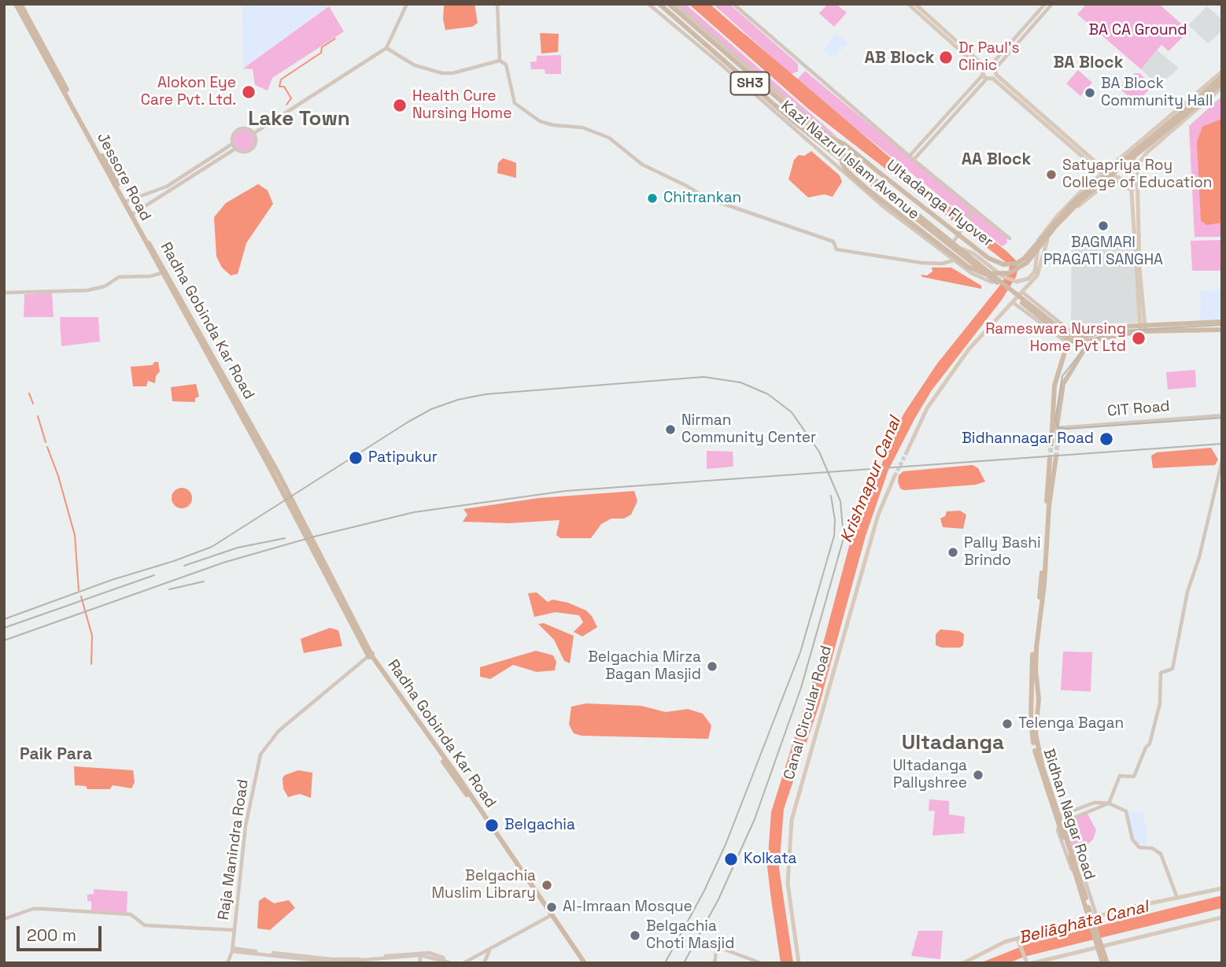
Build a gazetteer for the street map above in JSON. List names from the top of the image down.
{
  "streets": {
    "main road": [
      "SH3",
      "Kazi Nazrul Islam Avenue",
      "Jessore Road",
      "Ultadanga Flyover",
      "Radha Gobinda Kar Road",
      "Canal Circular Road",
      "Bidhan Nagar Road"
    ],
    "street": ["CIT Road", "Raja Manindra Road"]
  },
  "crossings": [
    ["Kazi Nazrul Islam Avenue", "Ultadanga Flyover"],
    ["Jessore Road", "Radha Gobinda Kar Road"],
    ["Jessore Road", "Raja Manindra Road"],
    ["Radha Gobinda Kar Road", "Raja Manindra Road"]
  ],
  "districts": [
    "AB Block",
    "BA Block",
    "Lake Town",
    "AA Block",
    "Ultadanga",
    "Paik Para"
  ],
  "water": ["Krishnapur Canal", "Beliāghāta Canal"],
  "parks": ["BA CA Ground"],
  "places": [
    "Dr Paul's Clinic",
    "Alokon Eye Care Pvt. Ltd.",
    "BA Block Community Hall",
    "Health Cure Nursing Home",
    "Satyapriya Roy College of Education",
    "Chitrankan",
    "BAGMARI PRAGATI SANGHA",
    "Rameswara Nursing Home Pvt Ltd",
    "Nirman Community Center",
    "Bidhannagar Road",
    "Patipukur",
    "Pally Bashi Brindo",
    "Belgachia Mirza Bagan Masjid",
    "Telenga Bagan",
    "Ultadanga Pallyshree",
    "Belgachia",
    "Kolkata",
    "Belgachia Muslim Library",
    "Al-Imraan Mosque",
    "Belgachia Choti Masjid"
  ],
  "scale_bar": "200 m"
}
